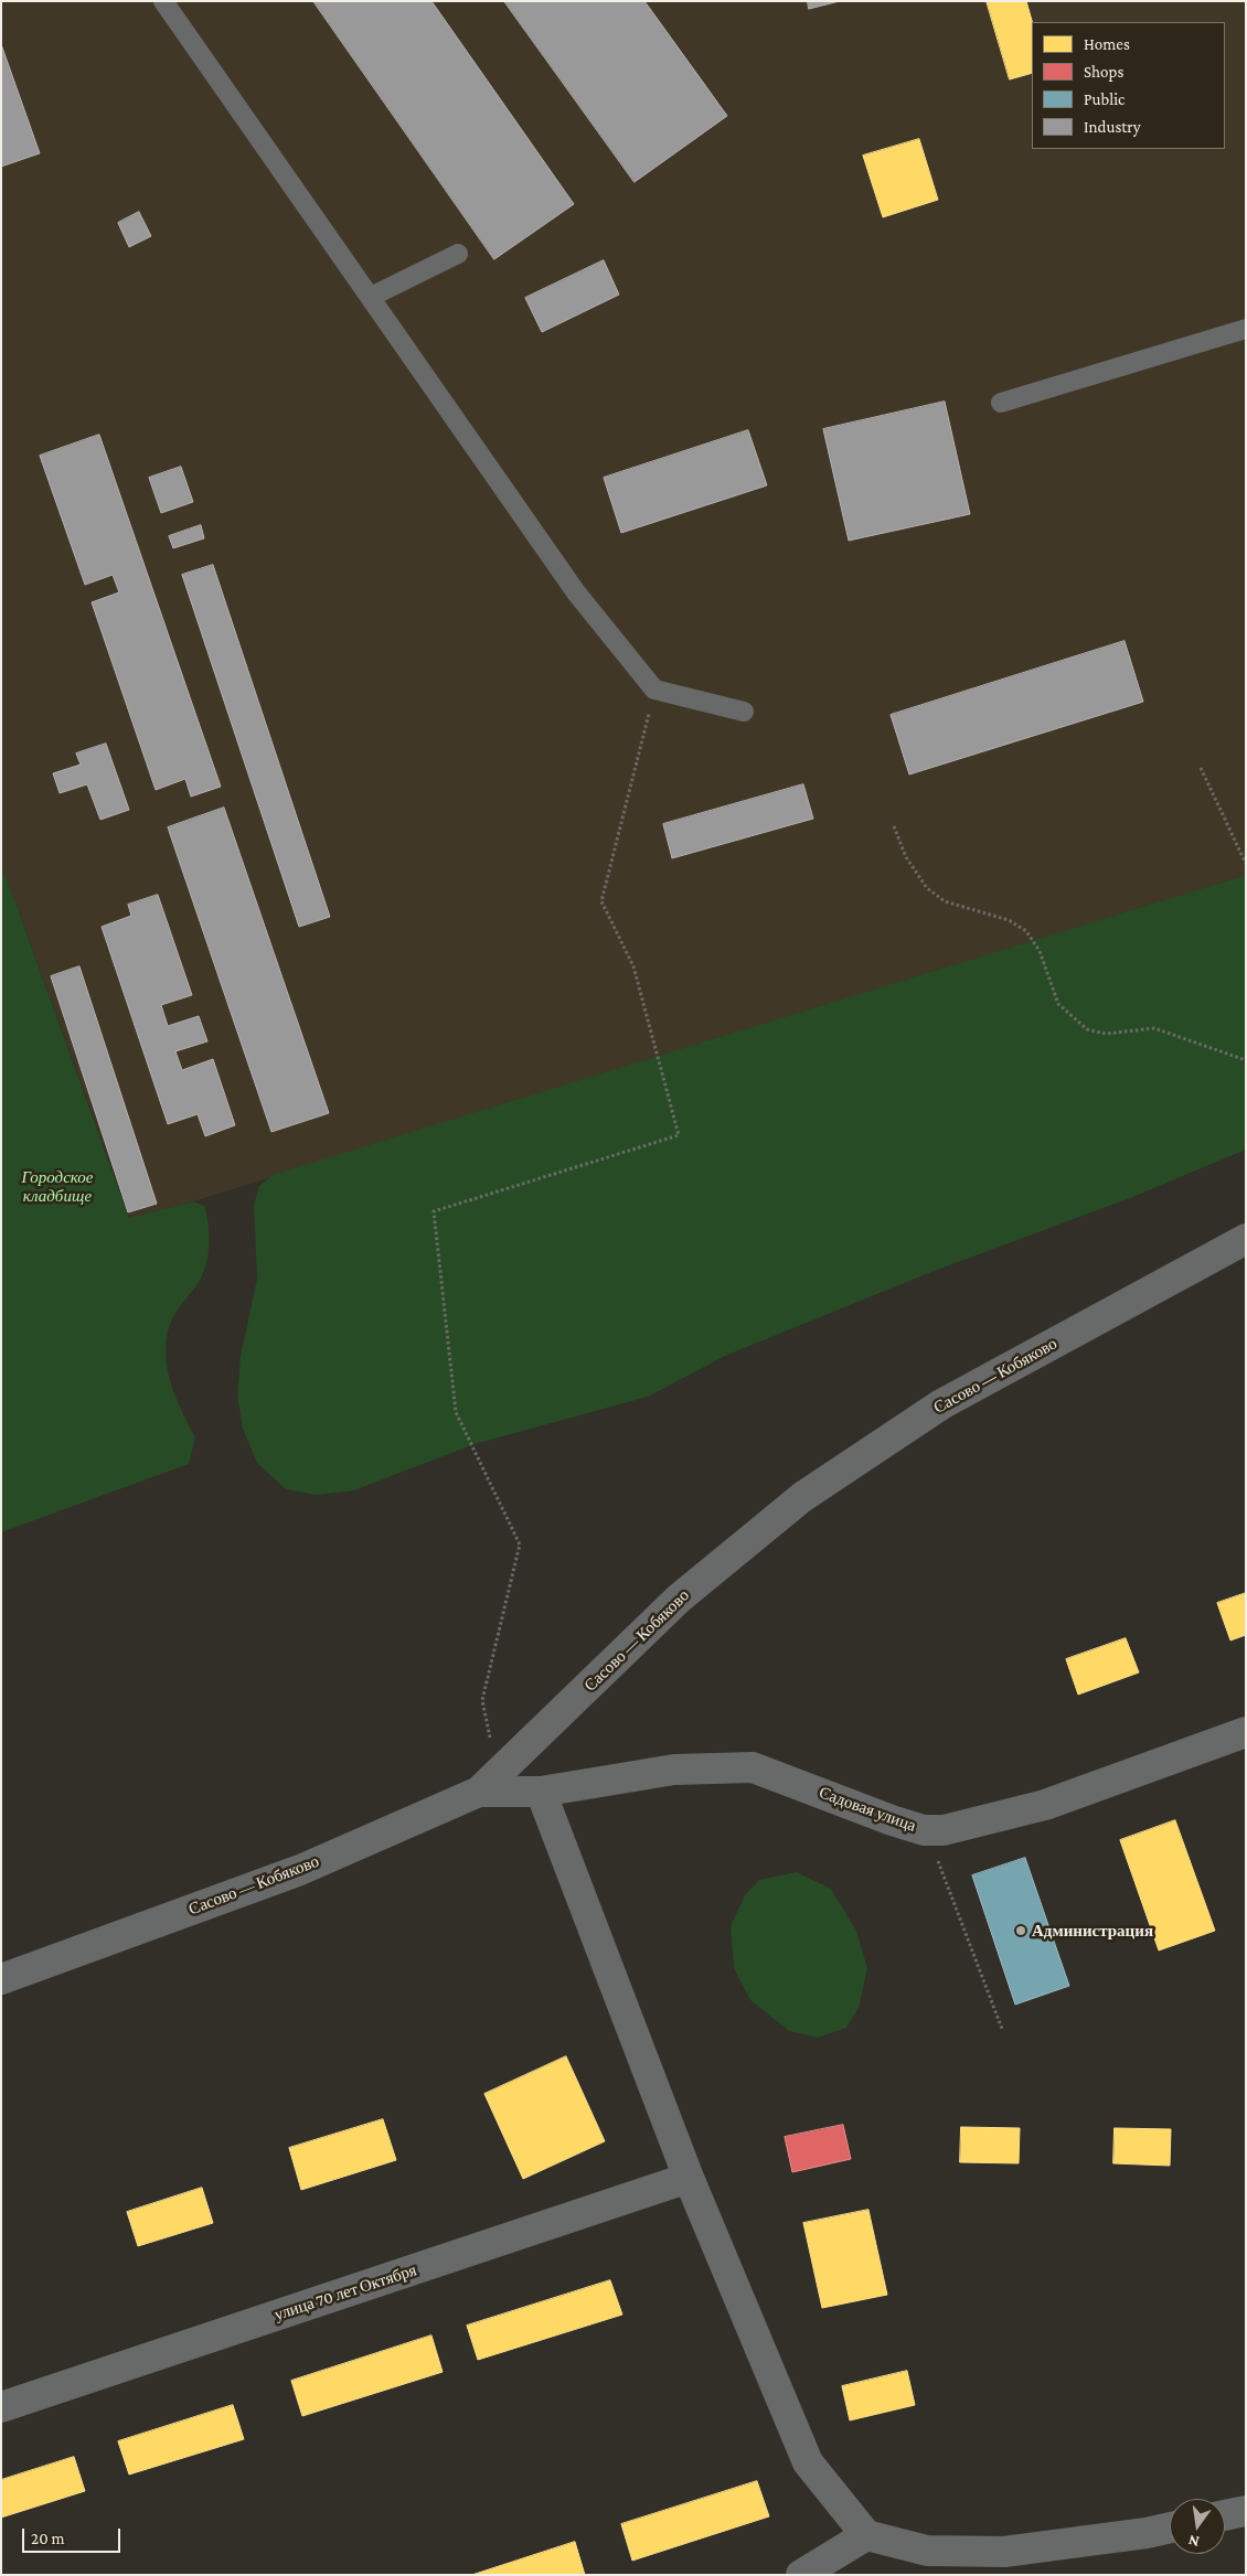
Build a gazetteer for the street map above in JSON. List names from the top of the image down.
{
  "streets": {
    "street": ["Сасово — Кобяково", "Садовая улица", "улица 70 лет Октября"]
  },
  "crossings": [
    ["Сасово — Кобяково", "Садовая улица"]
  ],
  "parks": ["Городское кладбище"],
  "places": ["Администрация"],
  "legend": [
    "Homes",
    "Shops",
    "Public",
    "Industry"
  ],
  "scale_bar": "20 m",
  "north": "bottom"
}
